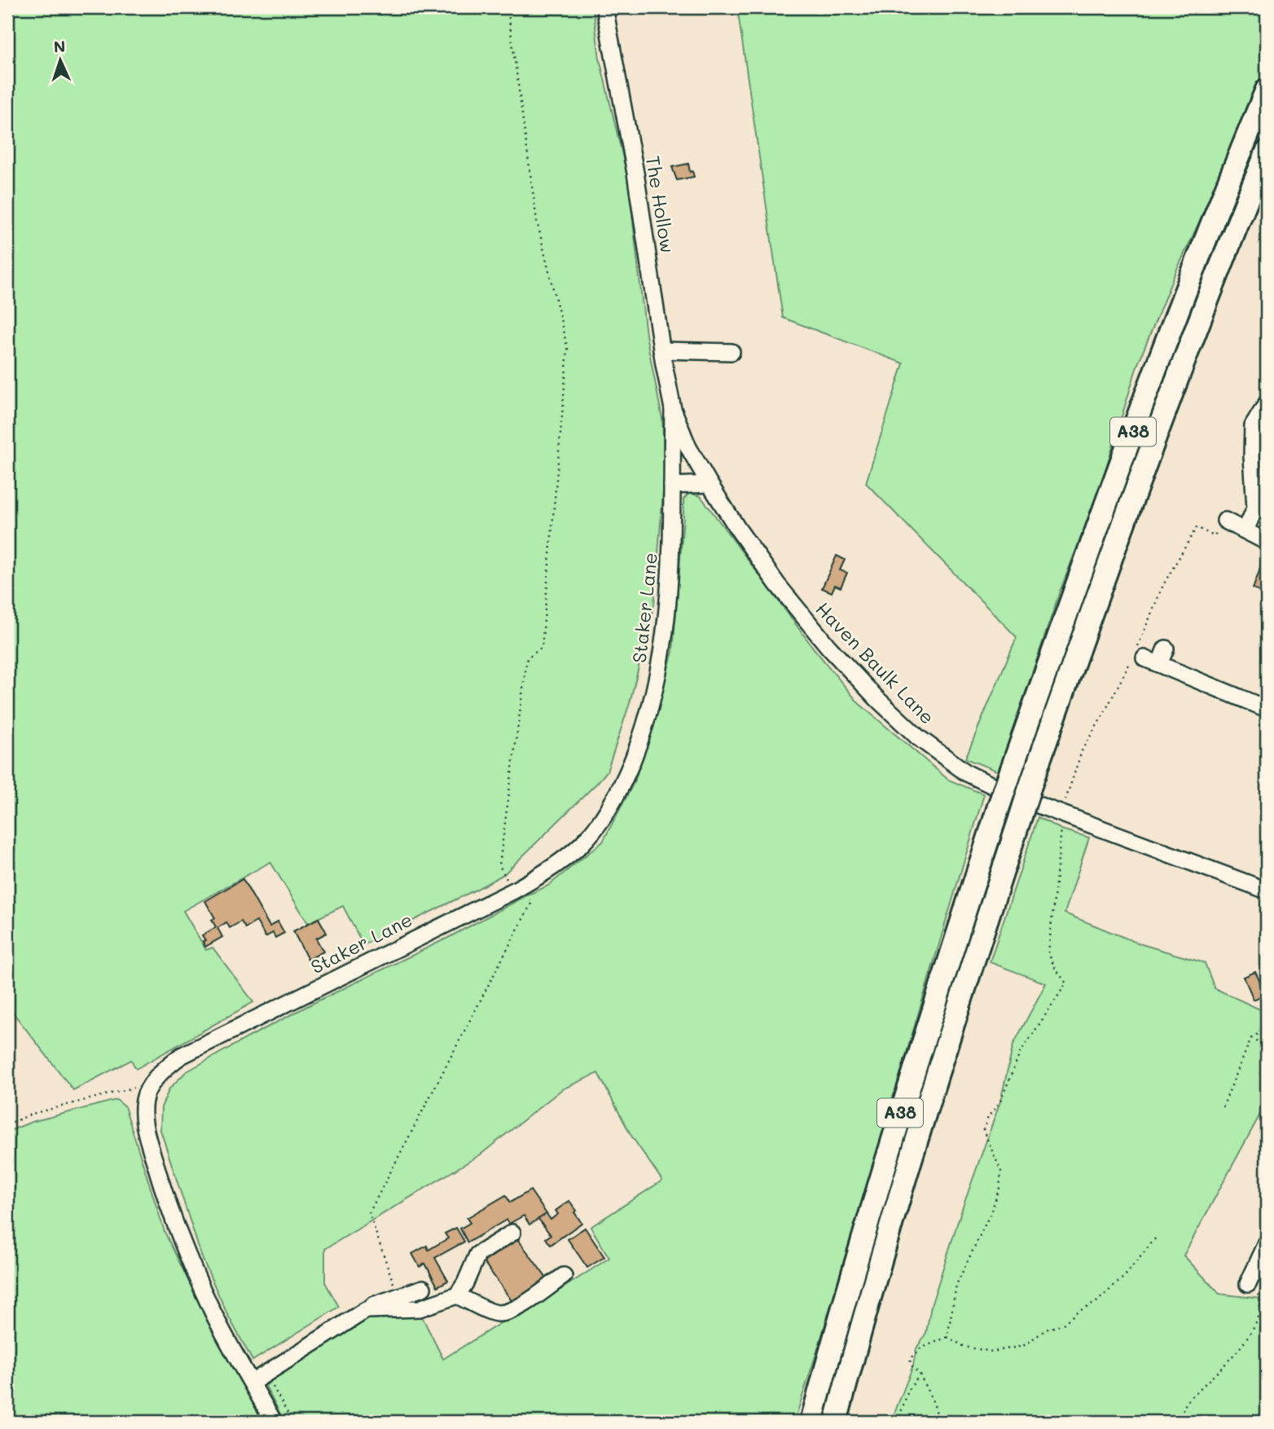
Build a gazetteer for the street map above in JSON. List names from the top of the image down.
{
  "streets": {
    "highway": ["A38"],
    "street": ["The Hollow", "Staker Lane", "Haven Baulk Lane"]
  },
  "crossings": [
    ["The Hollow", "Staker Lane"],
    ["The Hollow", "Haven Baulk Lane"],
    ["Staker Lane", "Haven Baulk Lane"]
  ],
  "north": "top"
}
